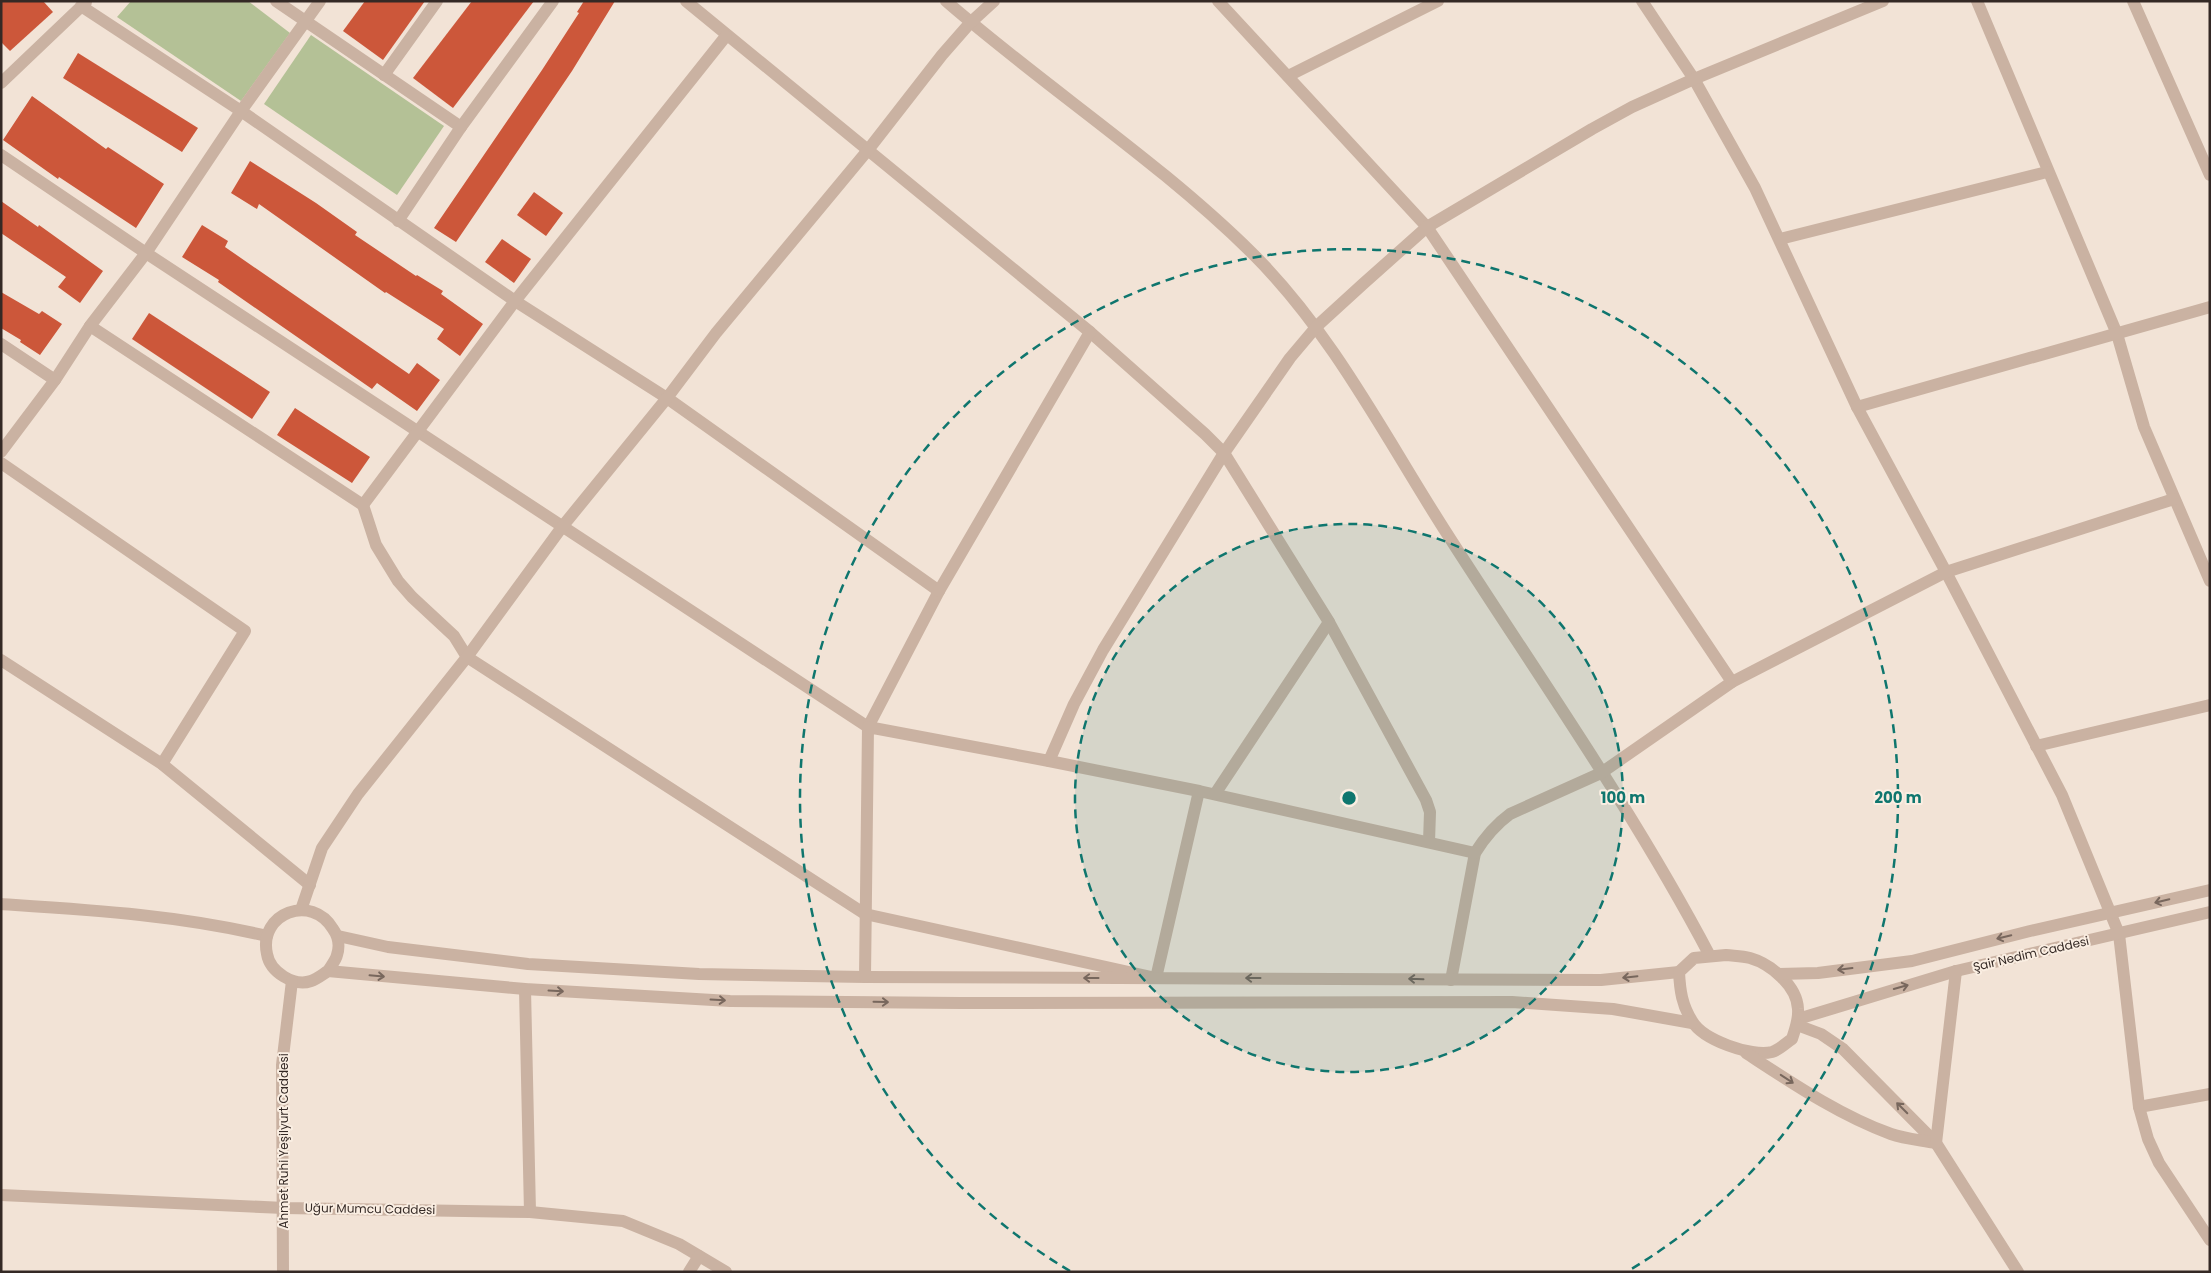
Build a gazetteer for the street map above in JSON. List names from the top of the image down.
{
  "streets": {
    "street": ["Şair Nedim Caddesi", "Ahmet Ruhi Yeşilyurt Caddesi", "Uğur Mumcu Caddesi"]
  },
  "crossings": [
    ["Ahmet Ruhi Yeşilyurt Caddesi", "Uğur Mumcu Caddesi"]
  ],
  "rings": ["100 m", "200 m"]
}
